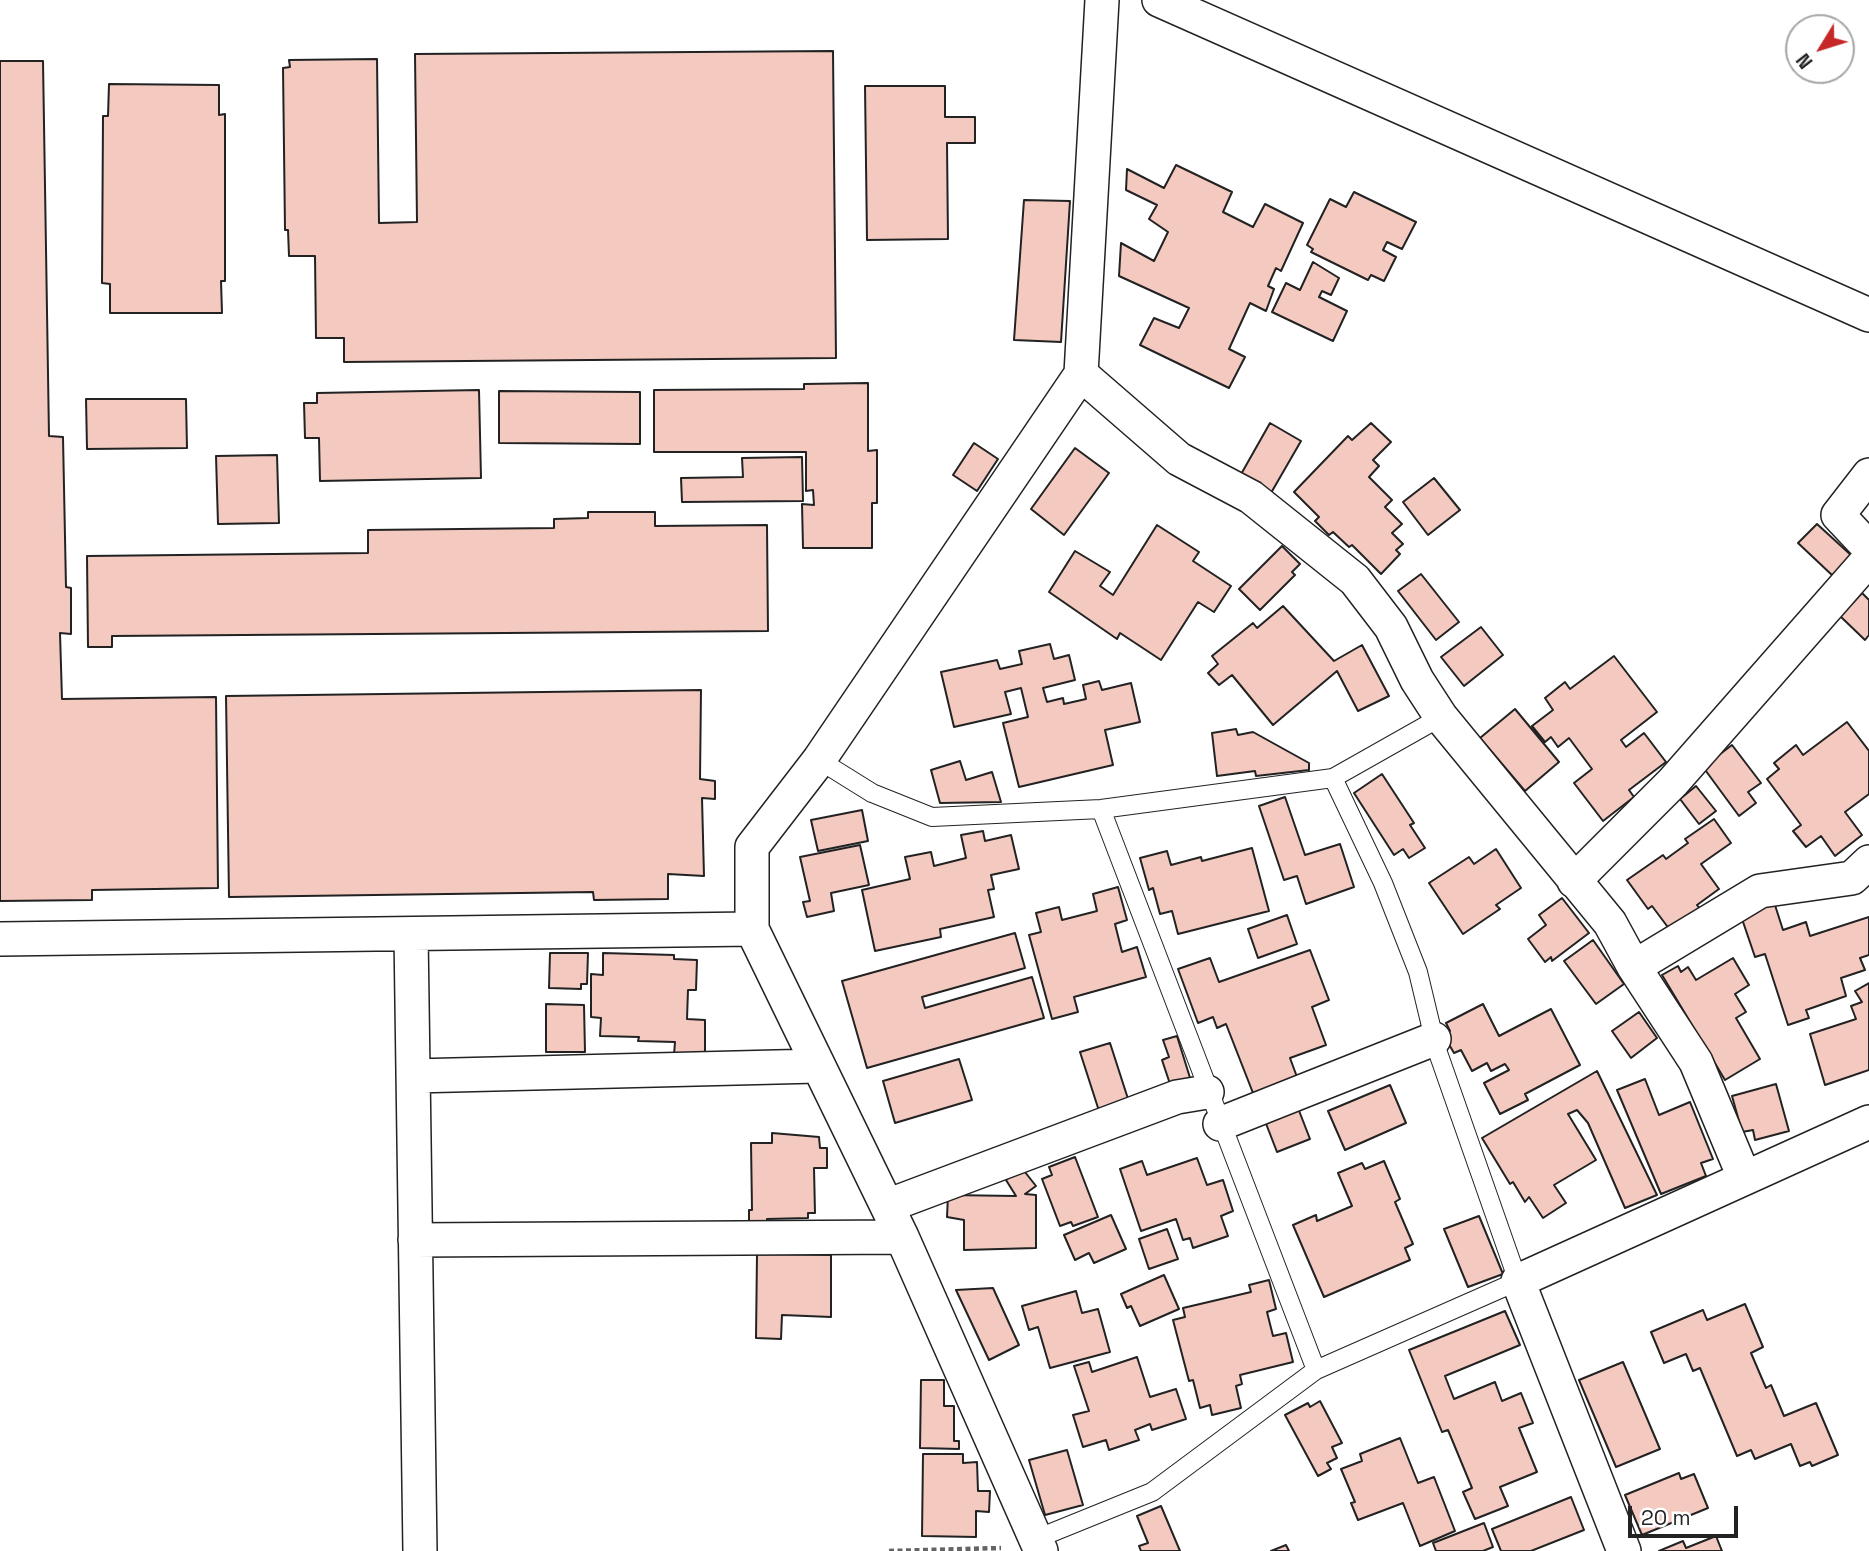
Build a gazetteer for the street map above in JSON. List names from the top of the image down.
{
  "scale_bar": "20 m",
  "north": "bottom left"
}
